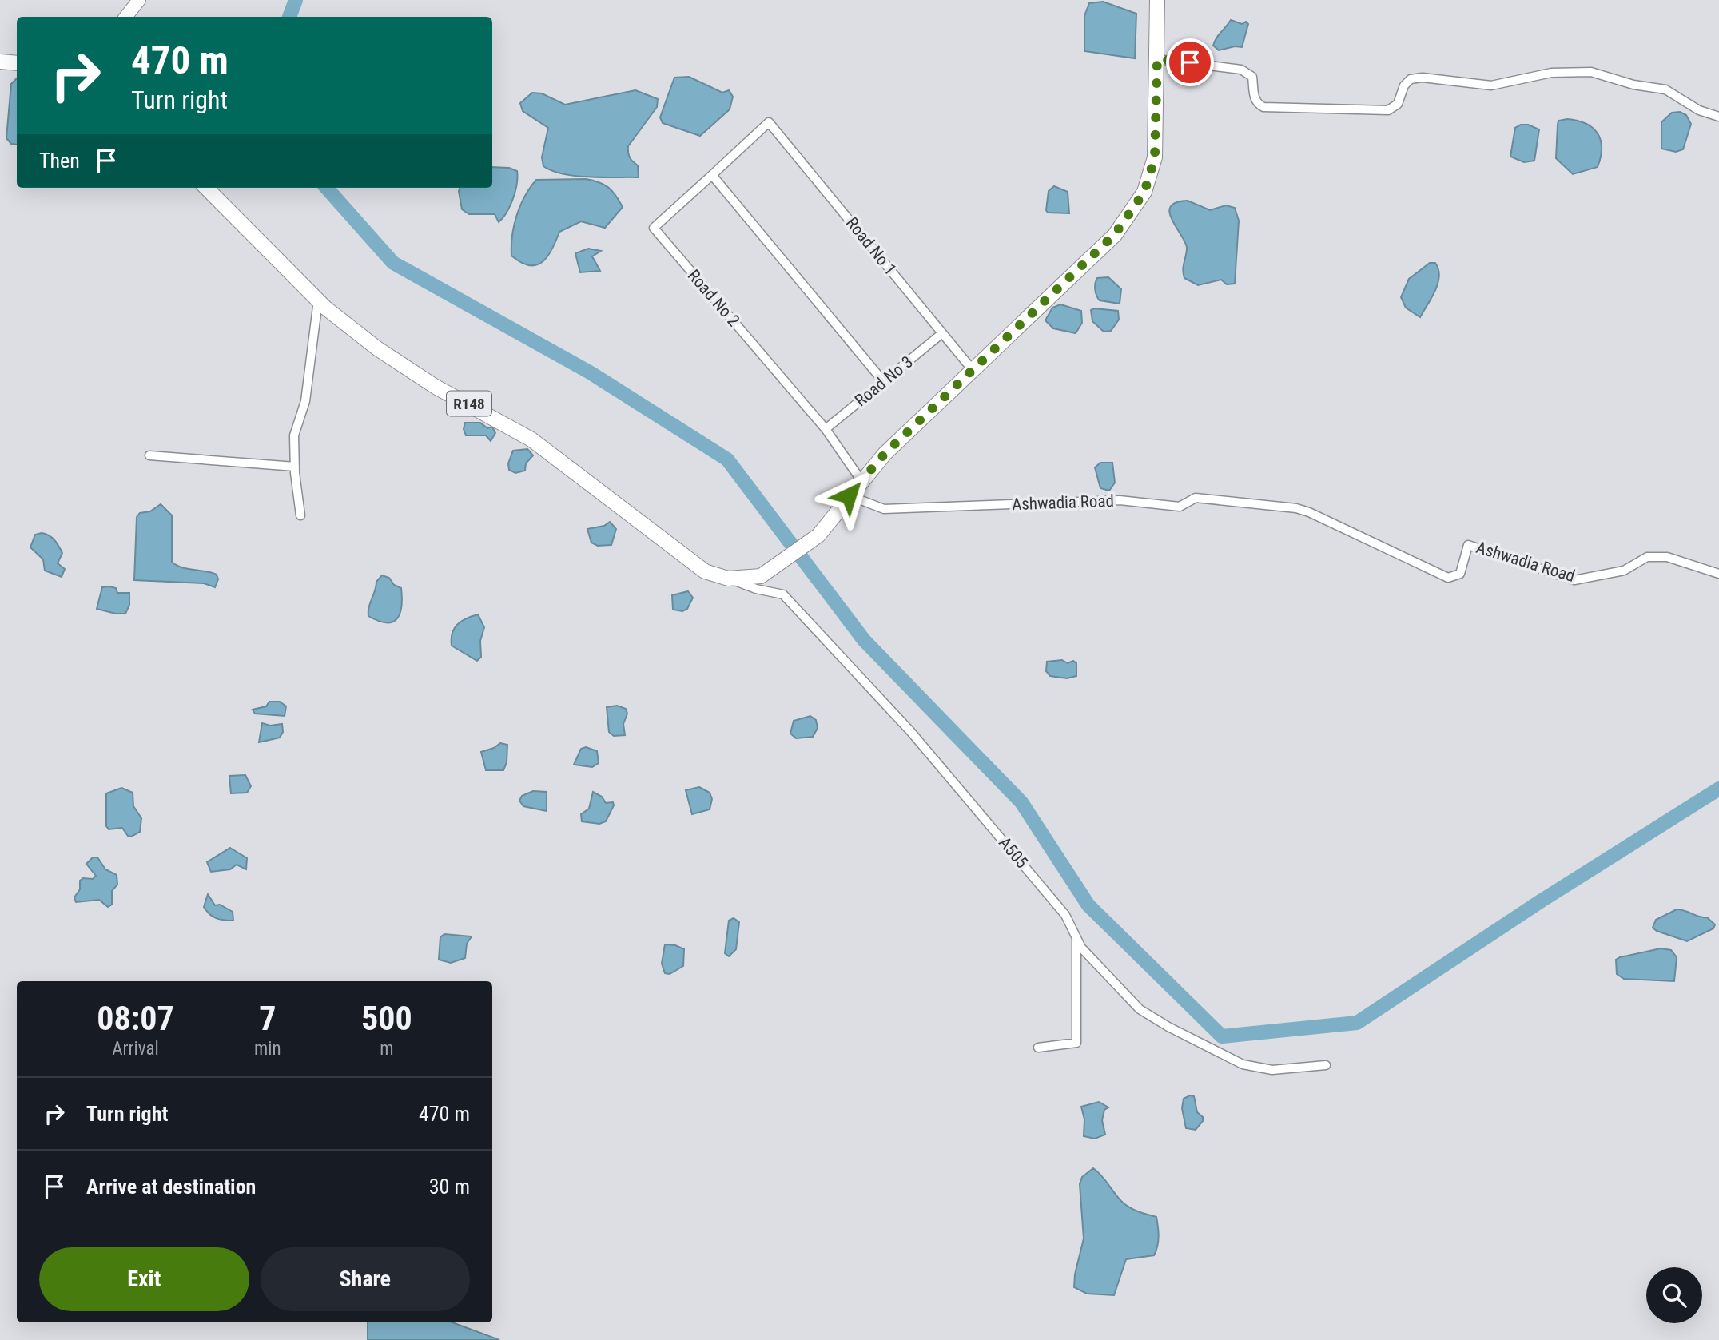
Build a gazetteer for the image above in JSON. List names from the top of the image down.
{
  "streets": {
    "main road": ["R148"],
    "street": [
      "Road No 1",
      "Road No 2",
      "Road No 3",
      "Ashwadia Road",
      "A505"
    ]
  },
  "crossings": [
    ["Road No 1", "Road No 2"],
    ["Road No 1", "Road No 3"],
    ["Road No 1", "R148"],
    ["Road No 2", "Road No 3"],
    ["R148", "Ashwadia Road"],
    ["R148", "A505"]
  ],
  "page": {
    "turn": ["470 m", "Turn right"],
    "then": "Then",
    "eta": [
      "08:07",
      "Arrival",
      "7",
      "min",
      "500",
      "m"
    ],
    "list": [
      {
        "name": "Turn right",
        "value": "470 m"
      },
      {
        "name": "Arrive at destination",
        "value": "30 m"
      }
    ],
    "buttons": ["Exit", "Share"]
  }
}
